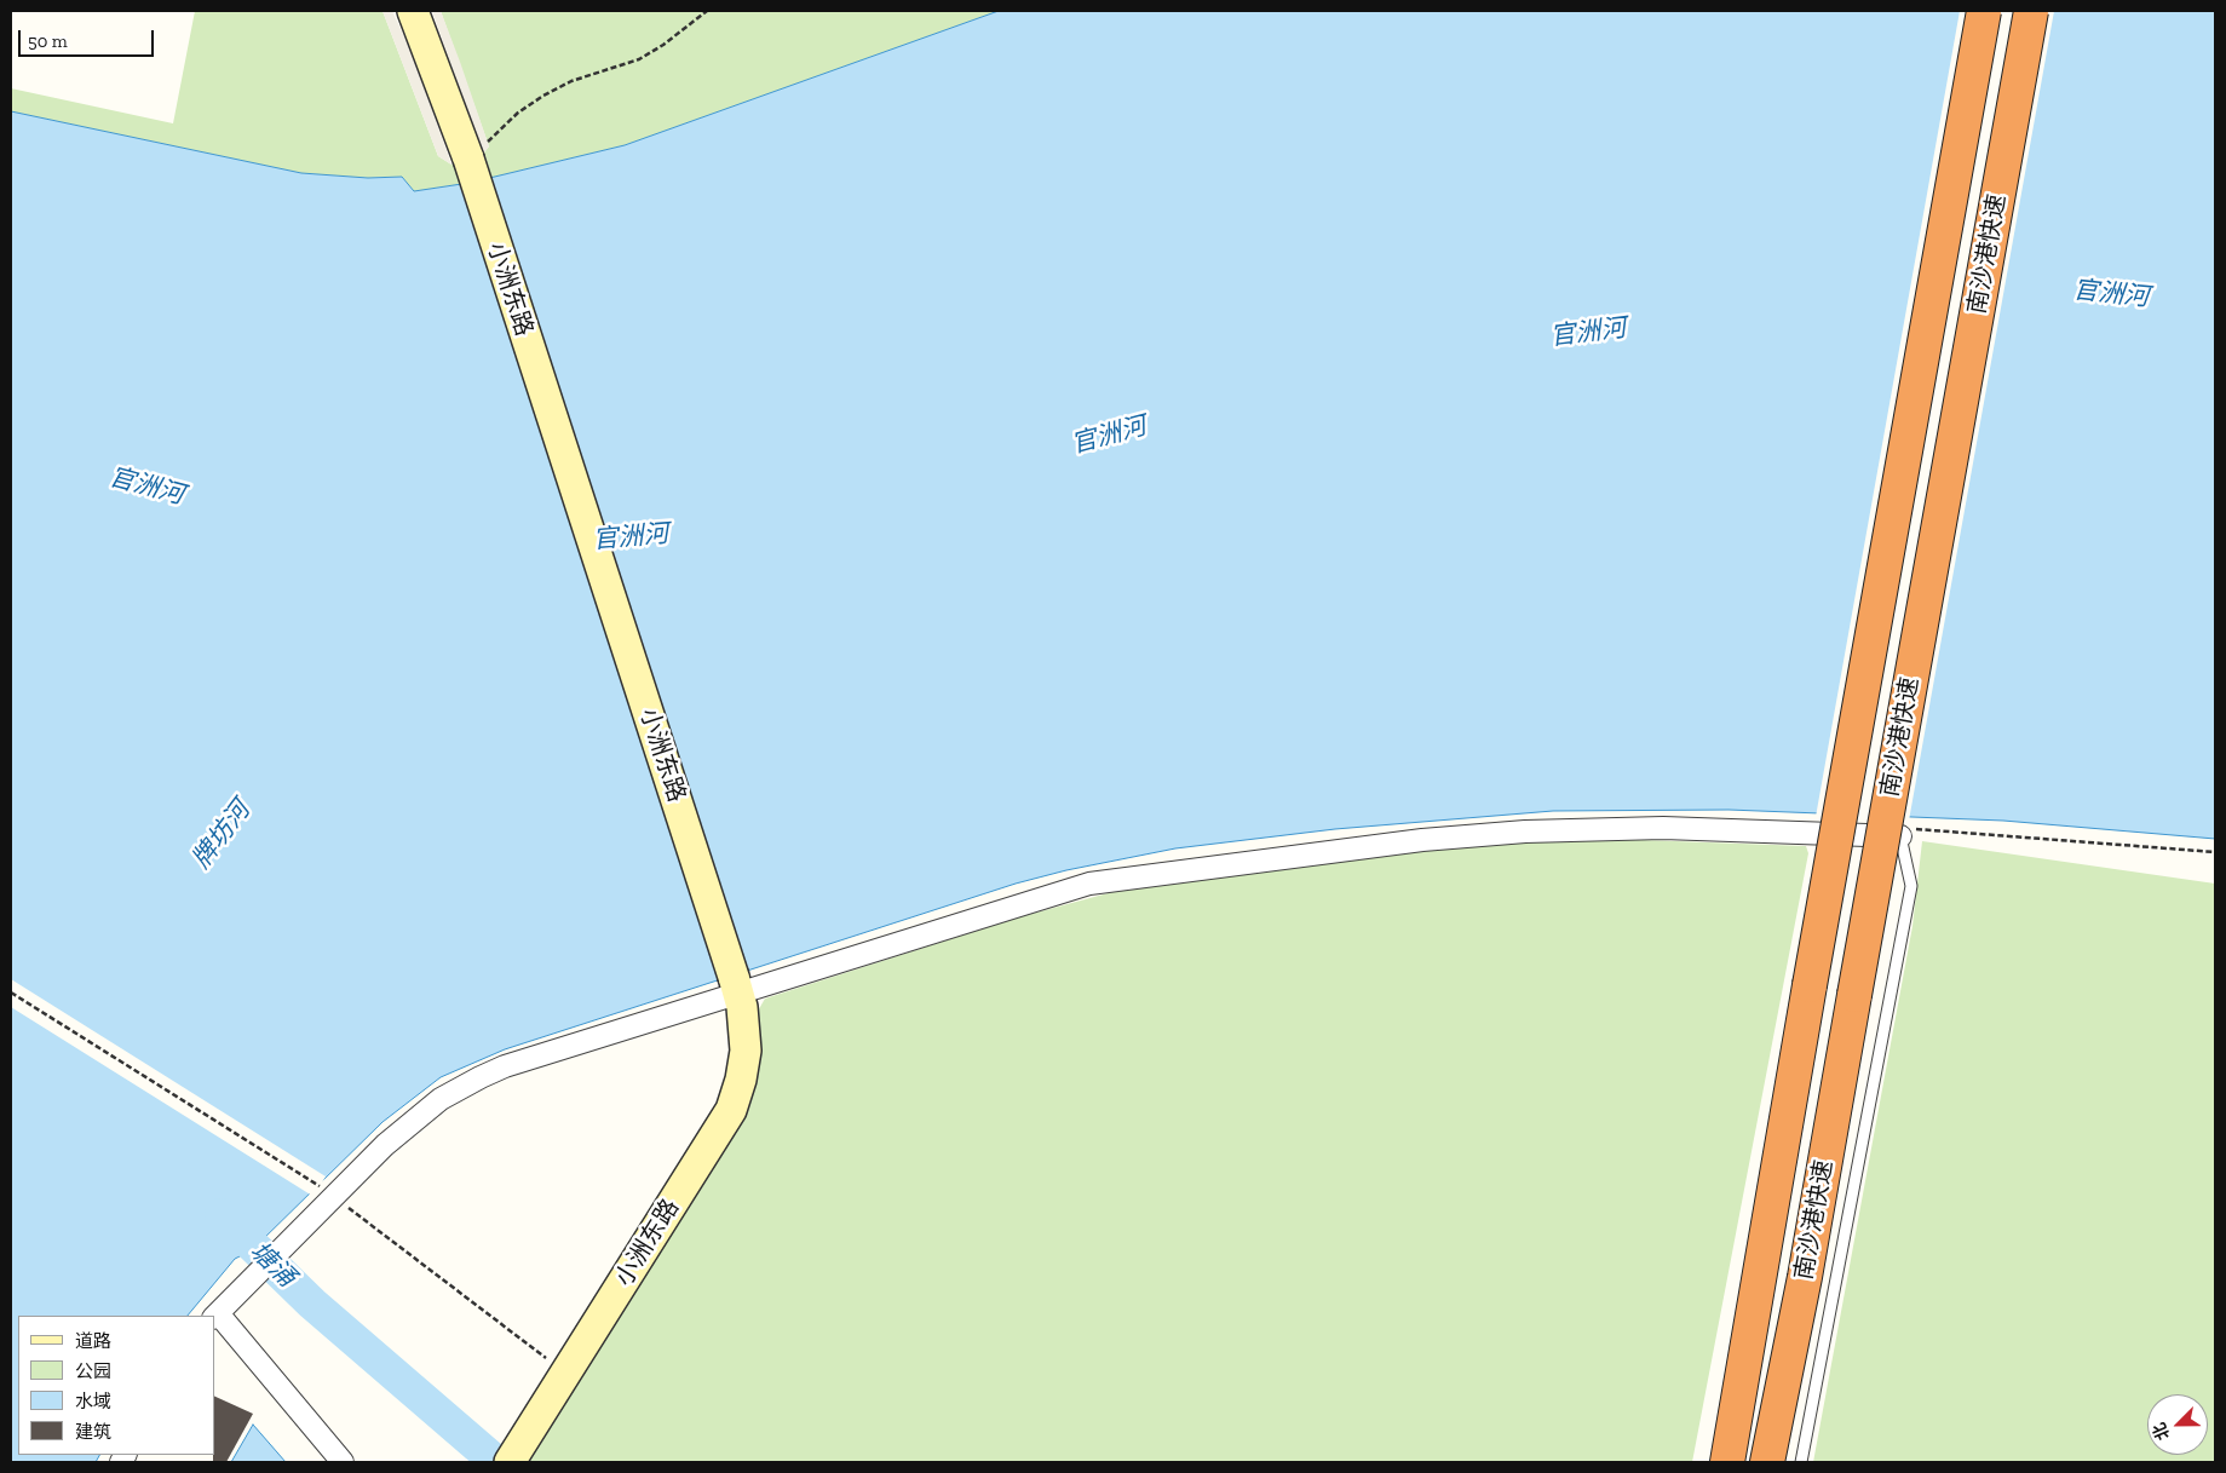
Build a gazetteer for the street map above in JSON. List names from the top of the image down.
{
  "streets": {
    "highway": ["南沙港快速"],
    "main road": ["小洲东路"]
  },
  "water": ["官洲河", "牌坊河", "塘涌"],
  "legend": [
    "道路",
    "公园",
    "水域",
    "建筑"
  ],
  "scale_bar": "50 m",
  "north": "bottom left"
}
